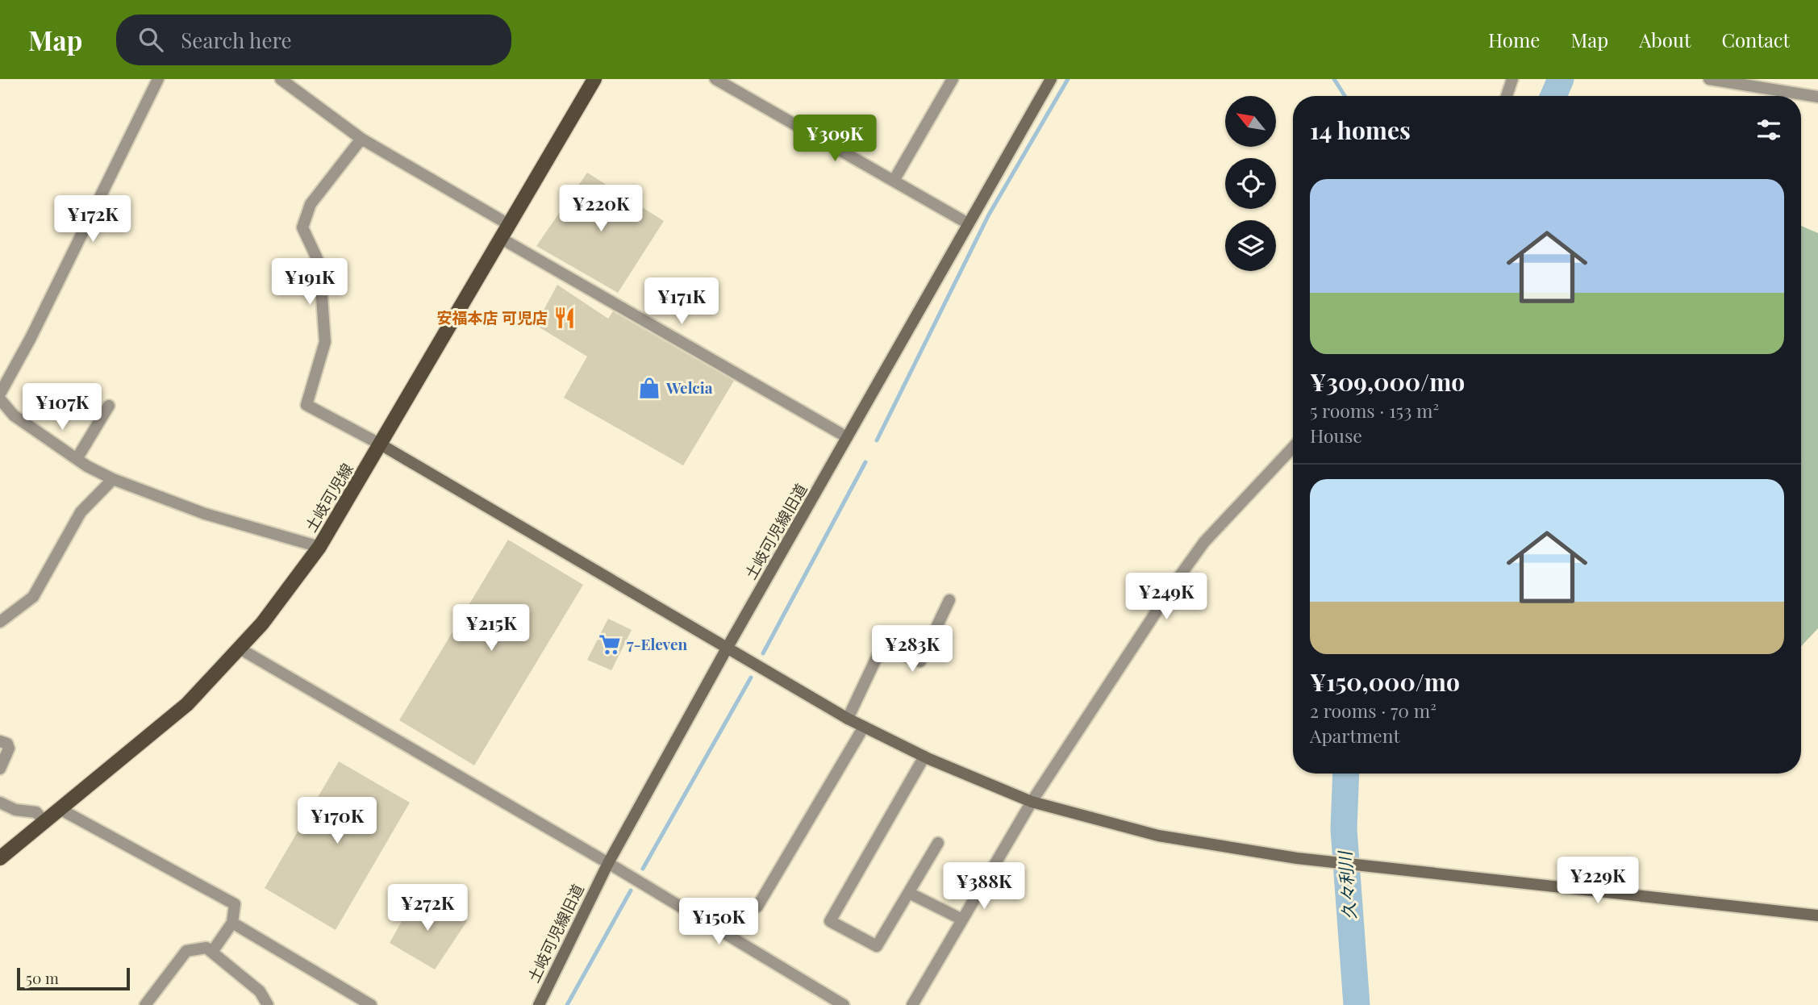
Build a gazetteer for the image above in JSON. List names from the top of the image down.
{
  "streets": {
    "main road": ["土岐可児線"],
    "street": ["土岐可児線旧道"]
  },
  "water": ["久々利川"],
  "places": {
    "restaurant": ["安福本店 可児店"],
    "shop": ["Welcia"],
    "supermarket": ["7-Eleven"]
  },
  "scale_bar": "50 m",
  "north": "top left",
  "page": {
    "header": "Map",
    "search": "Search here",
    "nav": [
      "Home",
      "Map",
      "About",
      "Contact"
    ],
    "heading": "14 homes",
    "price": [
      "¥309K",
      "¥220K",
      "¥172K",
      "¥191K",
      "¥171K",
      "¥107K",
      "¥249K",
      "¥215K",
      "¥283K",
      "¥170K",
      "¥229K",
      "¥388K",
      "¥272K",
      "¥150K"
    ],
    "list": [
      {
        "name": "¥309,000/mo",
        "note": "5 rooms · 153 m² · House"
      },
      {
        "name": "¥150,000/mo",
        "note": "2 rooms · 70 m² · Apartment"
      }
    ],
    "scale": "50 m"
  }
}
